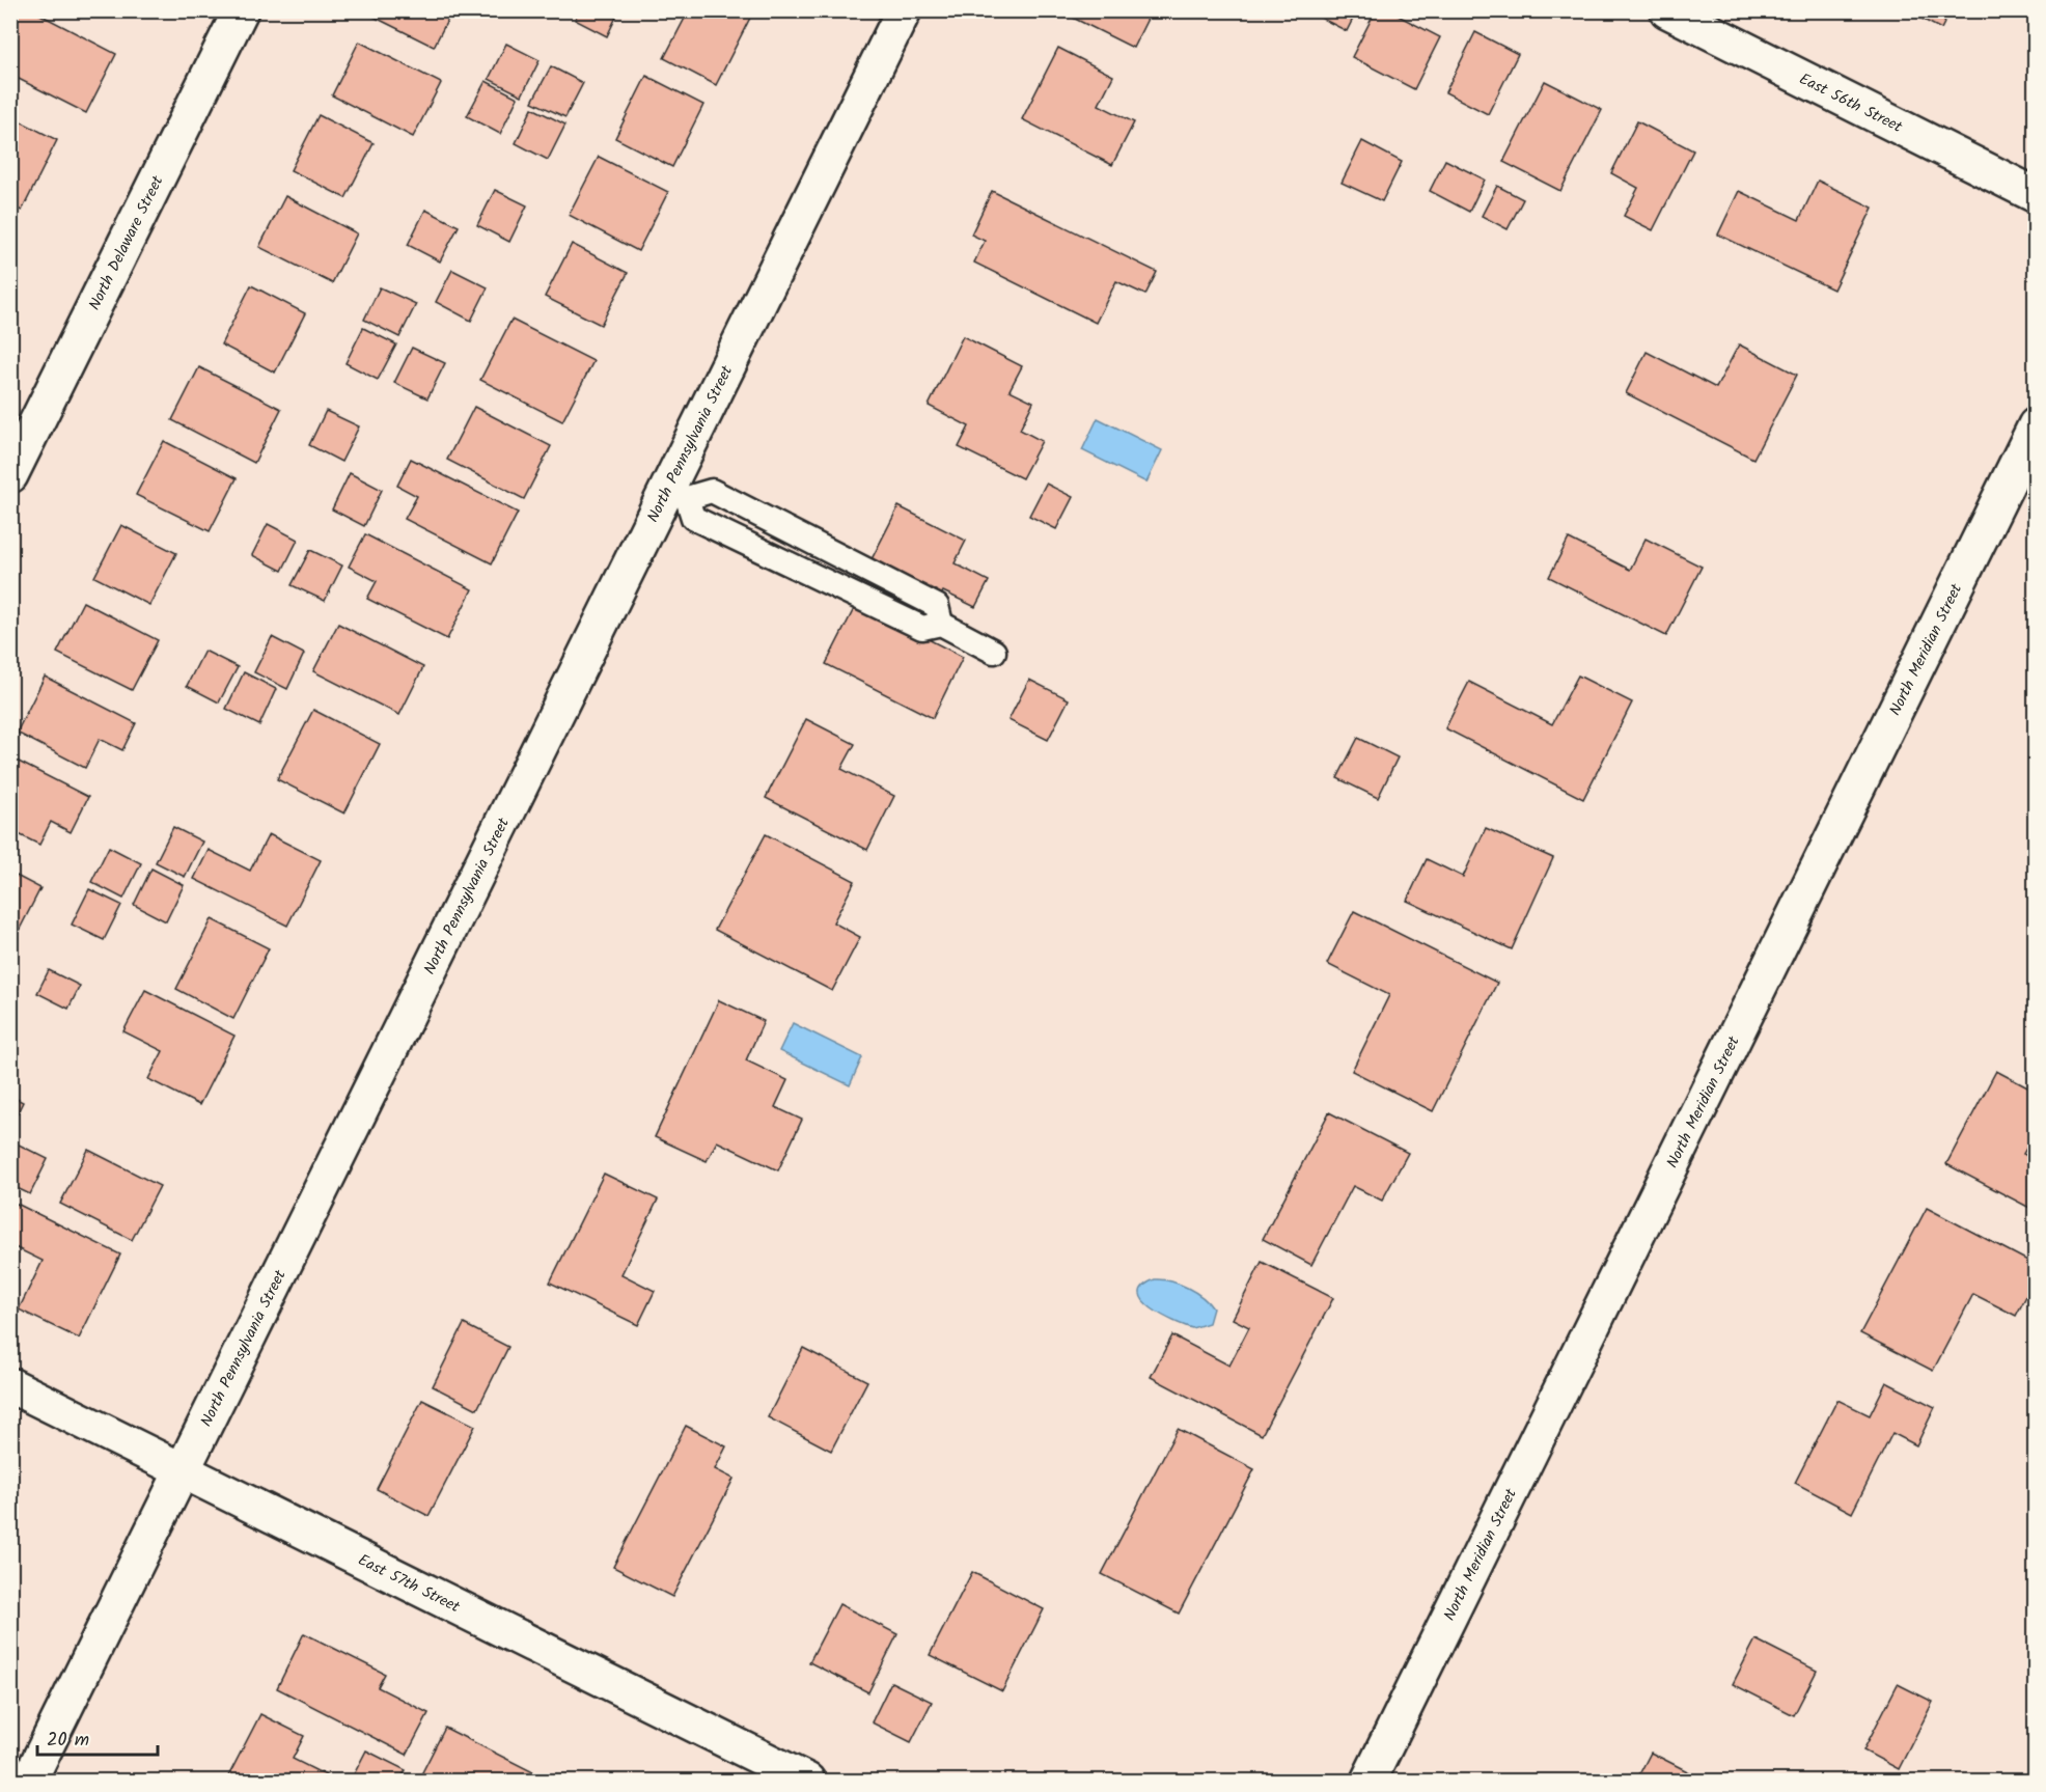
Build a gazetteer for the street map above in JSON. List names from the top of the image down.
{
  "streets": {
    "street": [
      "East 56th Street",
      "North Delaware Street",
      "North Pennsylvania Street",
      "North Meridian Street",
      "East 57th Street"
    ]
  },
  "crossings": [
    ["North Pennsylvania Street", "East 57th Street"]
  ],
  "scale_bar": "20 m"
}
